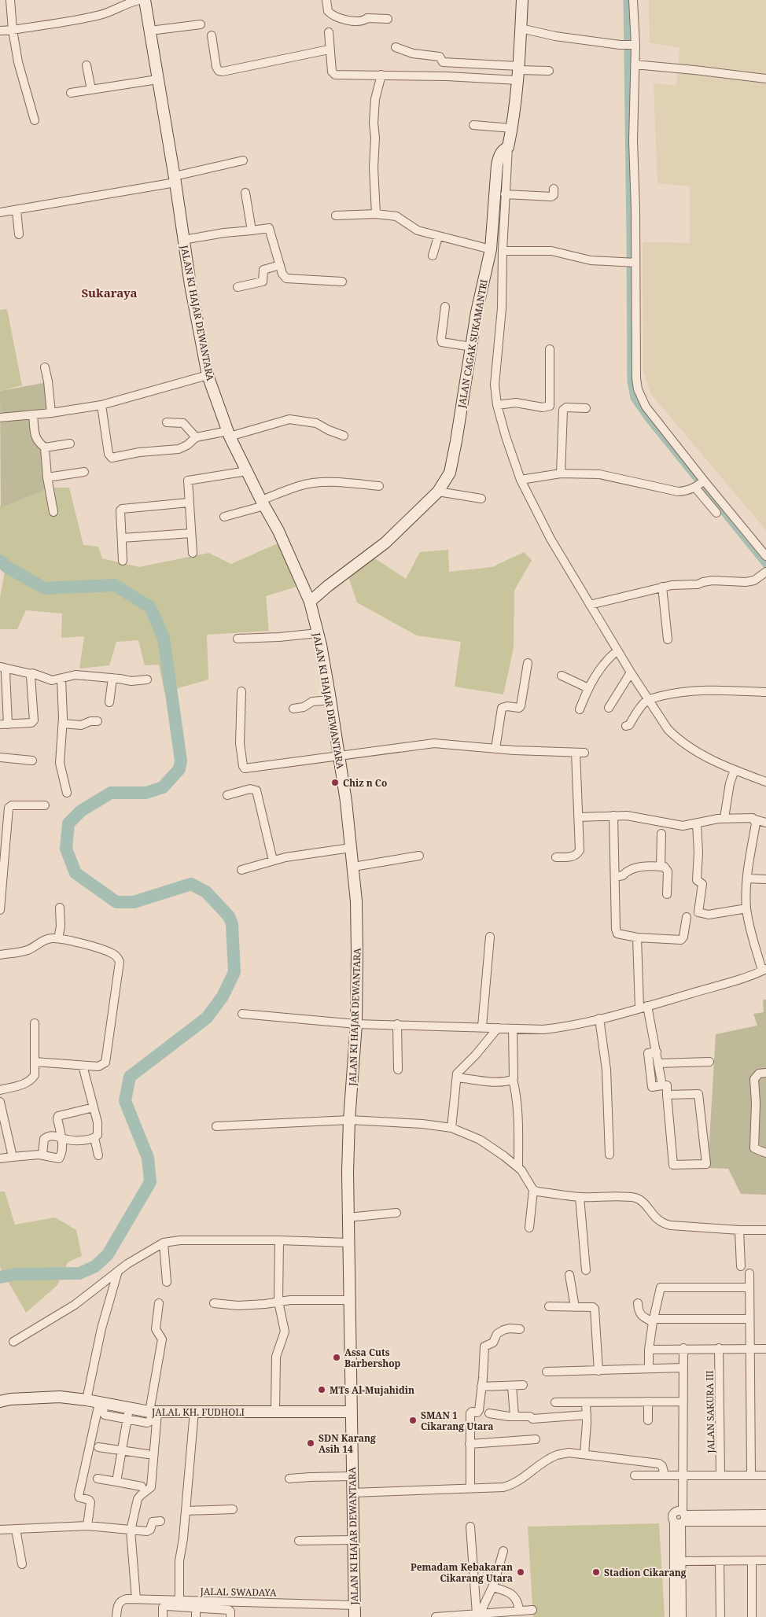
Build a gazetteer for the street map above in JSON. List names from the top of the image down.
{
  "streets": {
    "main road": ["JALAN KI HAJAR DEWANTARA", "JALAN CAGAK SUKAMANTRI", "JALAL KH. FUDHOLI"],
    "street": ["JALAN SAKURA III", "JALAL SWADAYA"]
  },
  "crossings": [
    ["JALAN KI HAJAR DEWANTARA", "JALAN CAGAK SUKAMANTRI"],
    ["JALAN KI HAJAR DEWANTARA", "JALAL KH. FUDHOLI"],
    ["JALAN KI HAJAR DEWANTARA", "JALAL SWADAYA"]
  ],
  "districts": ["Sukaraya"],
  "places": [
    "Chiz n Co",
    "Assa Cuts Barbershop",
    "MTs Al-Mujahidin",
    "SMAN 1 Cikarang Utara",
    "SDN Karang Asih 14",
    "Pemadam Kebakaran Cikarang Utara",
    "Stadion Cikarang"
  ]
}
